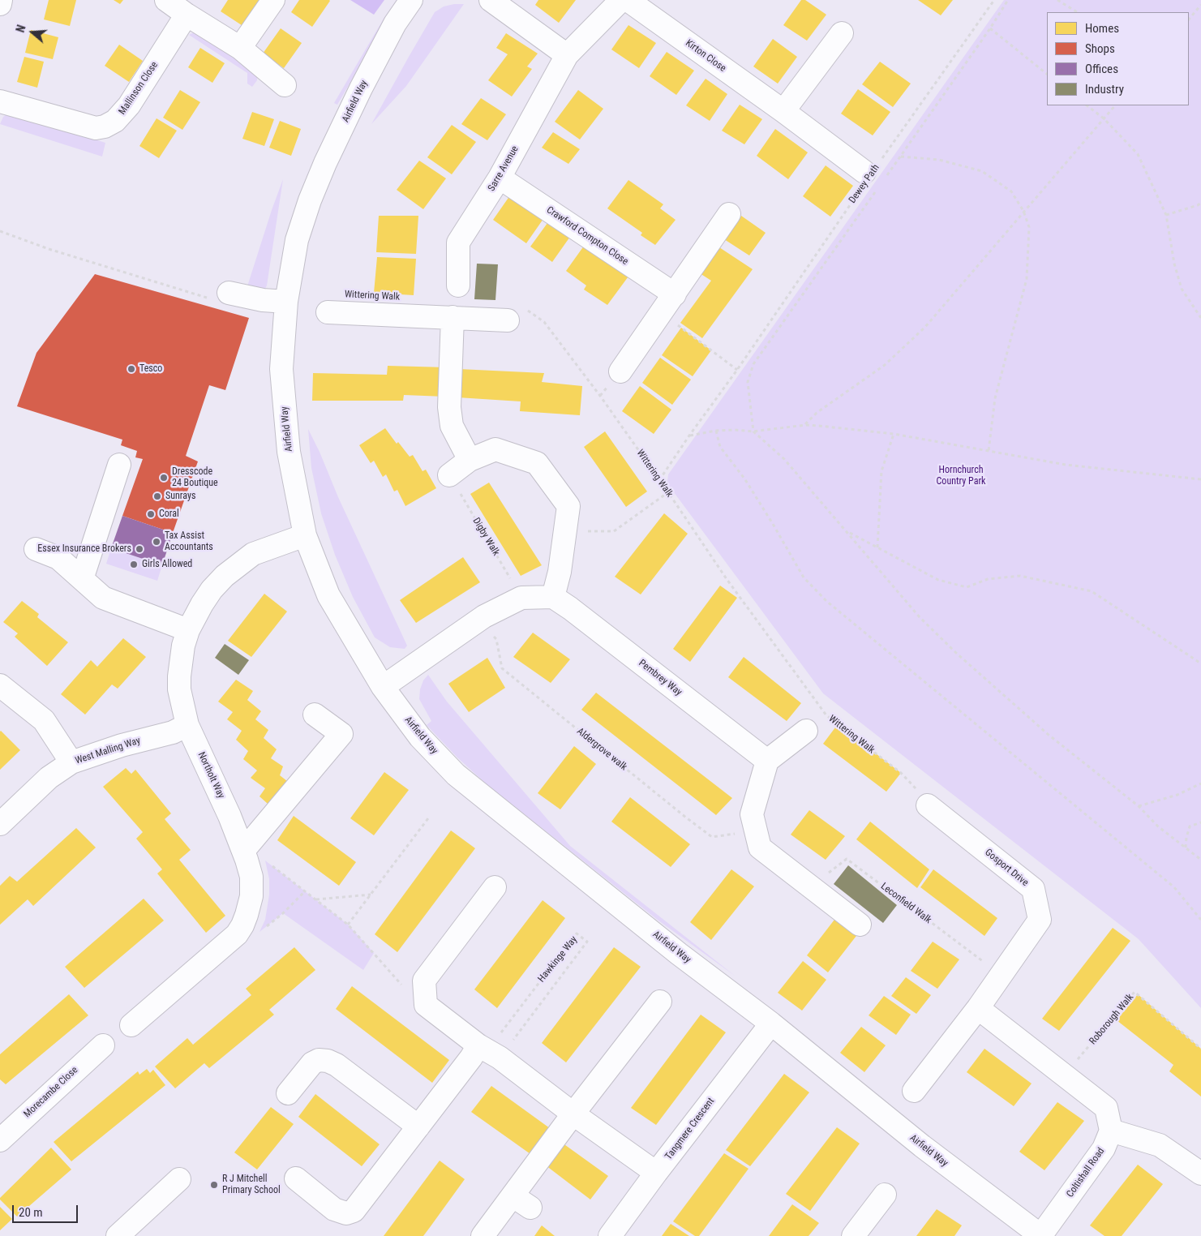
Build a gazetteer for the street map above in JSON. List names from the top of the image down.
{
  "streets": {
    "street": [
      "Kirton Close",
      "Mallinson Close",
      "Airfield Way",
      "Sarre Avenue",
      "Crawford Compton Close",
      "Pembrey Way",
      "West Malling Way",
      "Northolt Way",
      "Gosport Drive",
      "Morecambe Close",
      "Tangmere Crescent",
      "Coltishall Road"
    ],
    "path": [
      "Dewey Path",
      "Wittering Walk",
      "Digby Walk",
      "Aldergrove walk",
      "Leconfield Walk",
      "Hawkinge Way",
      "Roborough Walk"
    ]
  },
  "crossings": [
    ["Kirton Close", "Dewey Path"],
    ["Airfield Way", "Northolt Way"],
    ["Airfield Way", "Tangmere Crescent"],
    ["Airfield Way", "Coltishall Road"],
    ["Sarre Avenue", "Crawford Compton Close"],
    ["Dewey Path", "Wittering Walk"],
    ["Wittering Walk", "Gosport Drive"],
    ["West Malling Way", "Northolt Way"],
    ["Gosport Drive", "Leconfield Walk"]
  ],
  "parks": ["Hornchurch Country Park"],
  "places": [
    "Tesco",
    "Dresscode 24 Boutique",
    "Sunrays",
    "Coral",
    "Tax Assist Accountants",
    "Essex Insurance Brokers",
    "Girls Allowed",
    "R J Mitchell Primary School"
  ],
  "legend": [
    "Homes",
    "Shops",
    "Offices",
    "Industry"
  ],
  "scale_bar": "20 m",
  "north": "left"
}
